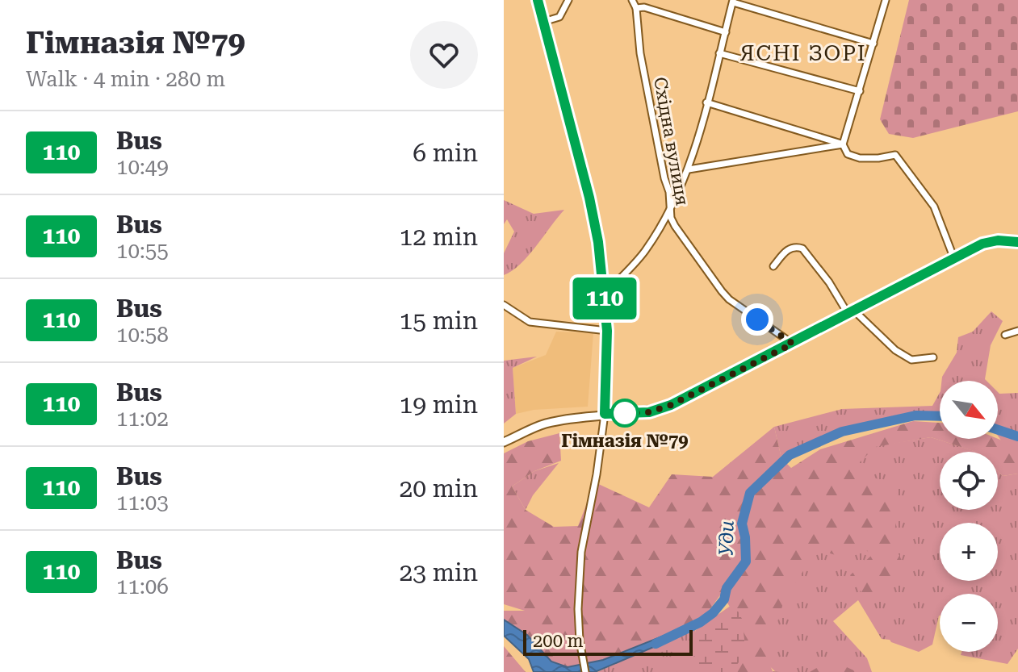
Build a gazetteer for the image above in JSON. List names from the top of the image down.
{
  "streets": {
    "street": ["Східна вулиця"]
  },
  "districts": ["ЯСНІ ЗОРІ"],
  "water": ["Уди"],
  "places": ["Гімназія №79"],
  "lines": ["bus line 110"],
  "scale_bar": "200 m",
  "north": "bottom right",
  "page": {
    "heading": ["Гімназія №79", "Walk · 4 min · 280 m"],
    "on_map": "110",
    "list": [
      {
        "mark": "110",
        "name": "Bus",
        "note": "10:49",
        "value": "6 min"
      },
      {
        "mark": "110",
        "name": "Bus",
        "note": "10:55",
        "value": "12 min"
      },
      {
        "mark": "110",
        "name": "Bus",
        "note": "10:58",
        "value": "15 min"
      },
      {
        "mark": "110",
        "name": "Bus",
        "note": "11:02",
        "value": "19 min"
      },
      {
        "mark": "110",
        "name": "Bus",
        "note": "11:03",
        "value": "20 min"
      },
      {
        "mark": "110",
        "name": "Bus",
        "note": "11:06",
        "value": "23 min"
      }
    ],
    "map_buttons": ["+", "−"],
    "scale": "200 m"
  }
}
